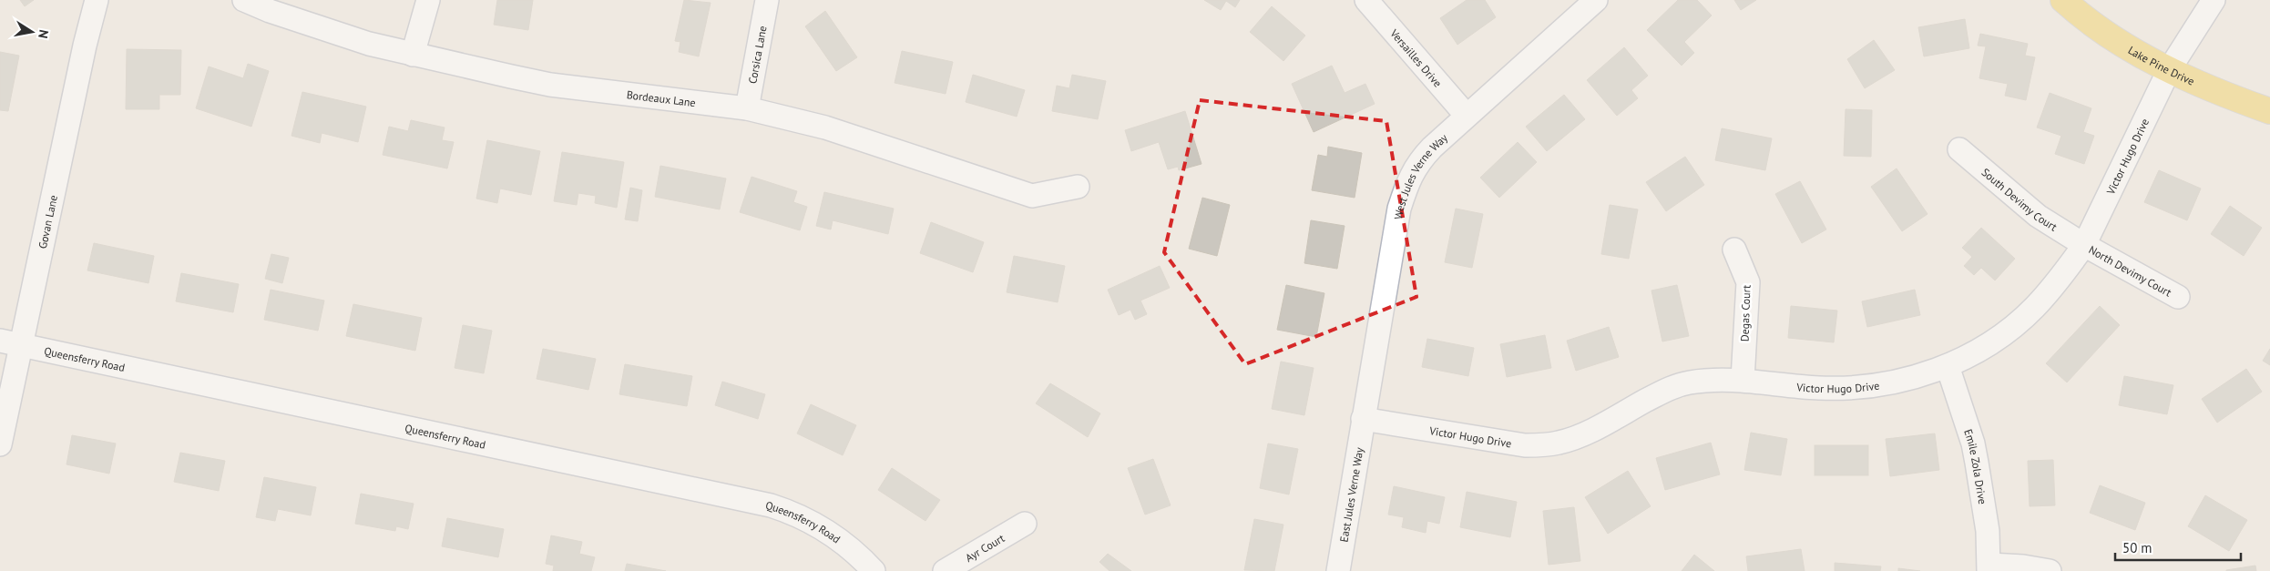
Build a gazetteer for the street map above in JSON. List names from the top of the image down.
{
  "streets": {
    "main road": ["Lake Pine Drive"],
    "street": [
      "Corsica Lane",
      "Versailles Drive",
      "Bordeaux Lane",
      "Victor Hugo Drive",
      "West Jules Verne Way",
      "South Devimy Court",
      "Govan Lane",
      "North Devimy Court",
      "Degas Court",
      "Queensferry Road",
      "Emile Zola Drive",
      "East Jules Verne Way",
      "Ayr Court"
    ]
  },
  "crossings": [
    ["Corsica Lane", "Bordeaux Lane"],
    ["Versailles Drive", "West Jules Verne Way"],
    ["Lake Pine Drive", "Victor Hugo Drive"],
    ["Victor Hugo Drive", "West Jules Verne Way"],
    ["Victor Hugo Drive", "South Devimy Court"],
    ["Victor Hugo Drive", "North Devimy Court"],
    ["Victor Hugo Drive", "Degas Court"],
    ["Victor Hugo Drive", "Emile Zola Drive"],
    ["Victor Hugo Drive", "East Jules Verne Way"],
    ["West Jules Verne Way", "East Jules Verne Way"],
    ["South Devimy Court", "North Devimy Court"],
    ["Govan Lane", "Queensferry Road"]
  ],
  "scale_bar": "50 m",
  "north": "right"
}
